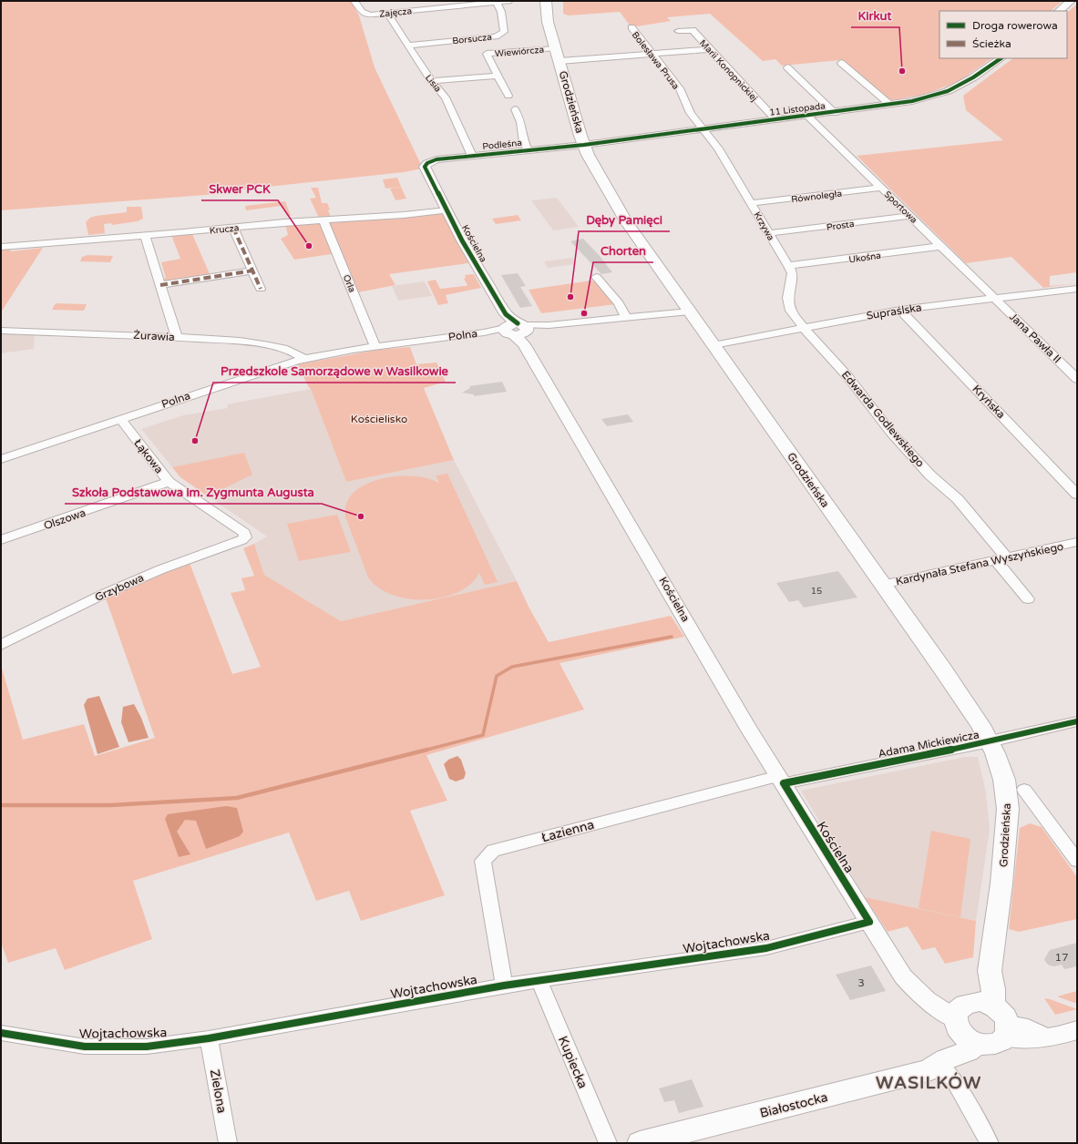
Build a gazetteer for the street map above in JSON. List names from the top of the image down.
{
  "streets": {
    "main road": ["Grodzieńska", "Białostocka"],
    "street": [
      "Zajęcza",
      "Borsucza",
      "Wiewiórcza",
      "Bolesława Prusa",
      "Marii Konopnickiej",
      "Lisia",
      "11 Listopada",
      "Podleśna",
      "Równoległa",
      "Sportowa",
      "Prosta",
      "Krzywa",
      "Krucza",
      "Kościelna",
      "Ukośna",
      "Orla",
      "Supraślska",
      "Polna",
      "Żurawia",
      "Jana Pawła II",
      "Kryńska",
      "Edwarda Godlewskiego",
      "Łąkowa",
      "Olszowa",
      "Kardynała Stefana Wyszyńskiego",
      "Grzybowa",
      "Adama Mickiewicza",
      "Łazienna",
      "Wojtachowska",
      "Kupiecka",
      "Zielona"
    ]
  },
  "crossings": [
    ["Zajęcza", "Borsucza"],
    ["Zajęcza", "Lisia"],
    ["Borsucza", "Lisia"],
    ["Wiewiórcza", "Grodzieńska"],
    ["Bolesława Prusa", "11 Listopada"],
    ["Bolesława Prusa", "Krzywa"],
    ["Marii Konopnickiej", "11 Listopada"],
    ["Lisia", "Podleśna"],
    ["Grodzieńska", "11 Listopada"],
    ["Grodzieńska", "Podleśna"],
    ["Grodzieńska", "Kościelna"],
    ["Grodzieńska", "Supraślska"],
    ["Grodzieńska", "Polna"],
    ["Grodzieńska", "Kardynała Stefana Wyszyńskiego"],
    ["Grodzieńska", "Adama Mickiewicza"],
    ["Grodzieńska", "Białostocka"],
    ["11 Listopada", "Podleśna"],
    ["11 Listopada", "Sportowa"],
    ["11 Listopada", "Krzywa"],
    ["Podleśna", "Kościelna"],
    ["Równoległa", "Sportowa"],
    ["Równoległa", "Krzywa"],
    ["Sportowa", "Prosta"],
    ["Sportowa", "Ukośna"],
    ["Sportowa", "Supraślska"],
    ["Sportowa", "Jana Pawła II"],
    ["Prosta", "Krzywa"],
    ["Krzywa", "Ukośna"],
    ["Krzywa", "Supraślska"],
    ["Krzywa", "Edwarda Godlewskiego"],
    ["Krucza", "Kościelna"],
    ["Krucza", "Orla"],
    ["Kościelna", "Polna"],
    ["Kościelna", "Adama Mickiewicza"],
    ["Kościelna", "Łazienna"],
    ["Kościelna", "Wojtachowska"],
    ["Kościelna", "Białostocka"],
    ["Orla", "Polna"],
    ["Supraślska", "Jana Pawła II"],
    ["Supraślska", "Kryńska"],
    ["Supraślska", "Edwarda Godlewskiego"],
    ["Polna", "Żurawia"],
    ["Polna", "Łąkowa"],
    ["Edwarda Godlewskiego", "Kardynała Stefana Wyszyńskiego"],
    ["Łąkowa", "Olszowa"],
    ["Łąkowa", "Grzybowa"],
    ["Adama Mickiewicza", "Łazienna"],
    ["Łazienna", "Wojtachowska"],
    ["Wojtachowska", "Kupiecka"],
    ["Wojtachowska", "Zielona"]
  ],
  "districts": ["WASILKÓW"],
  "parks": ["Kościelisko"],
  "places": [
    "Kirkut",
    "Skwer PCK",
    "Dęby Pamięci",
    "Chorten",
    "Przedszkole Samorządowe w Wasilkowie",
    "Szkoła Podstawowa im. Zygmunta Augusta"
  ],
  "house_numbers": ["15", "17", "3"],
  "legend": ["Droga rowerowa", "Ścieżka"]
}
